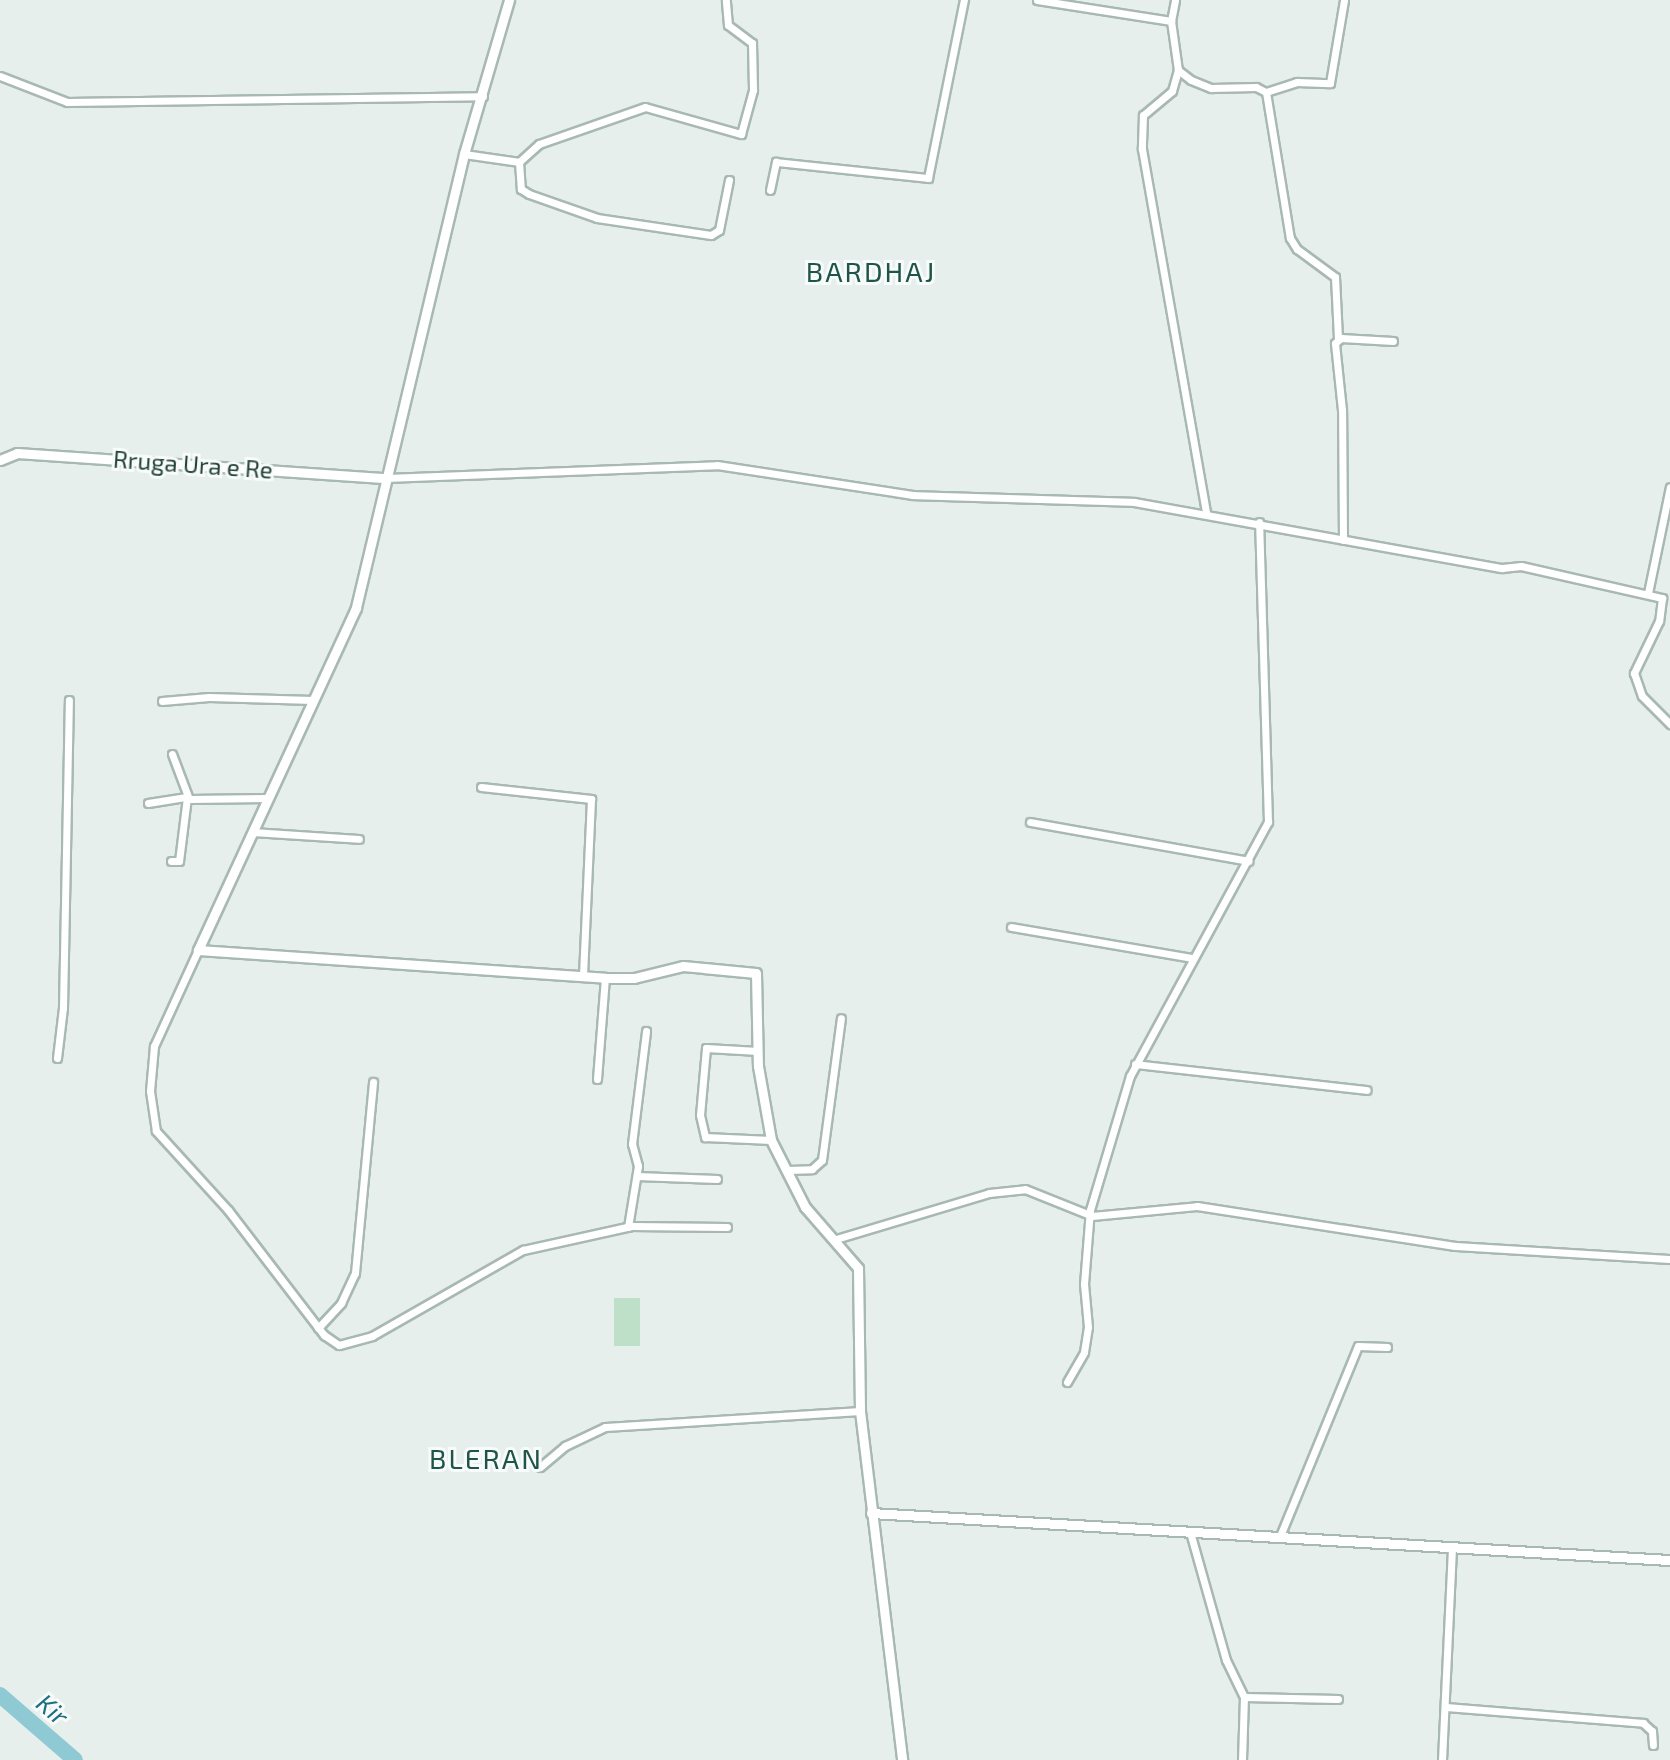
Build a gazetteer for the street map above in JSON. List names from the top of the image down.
{
  "streets": {
    "street": ["Rruga Ura e Re"]
  },
  "districts": ["BARDHAJ", "BLERAN"],
  "water": ["Kir"]
}
